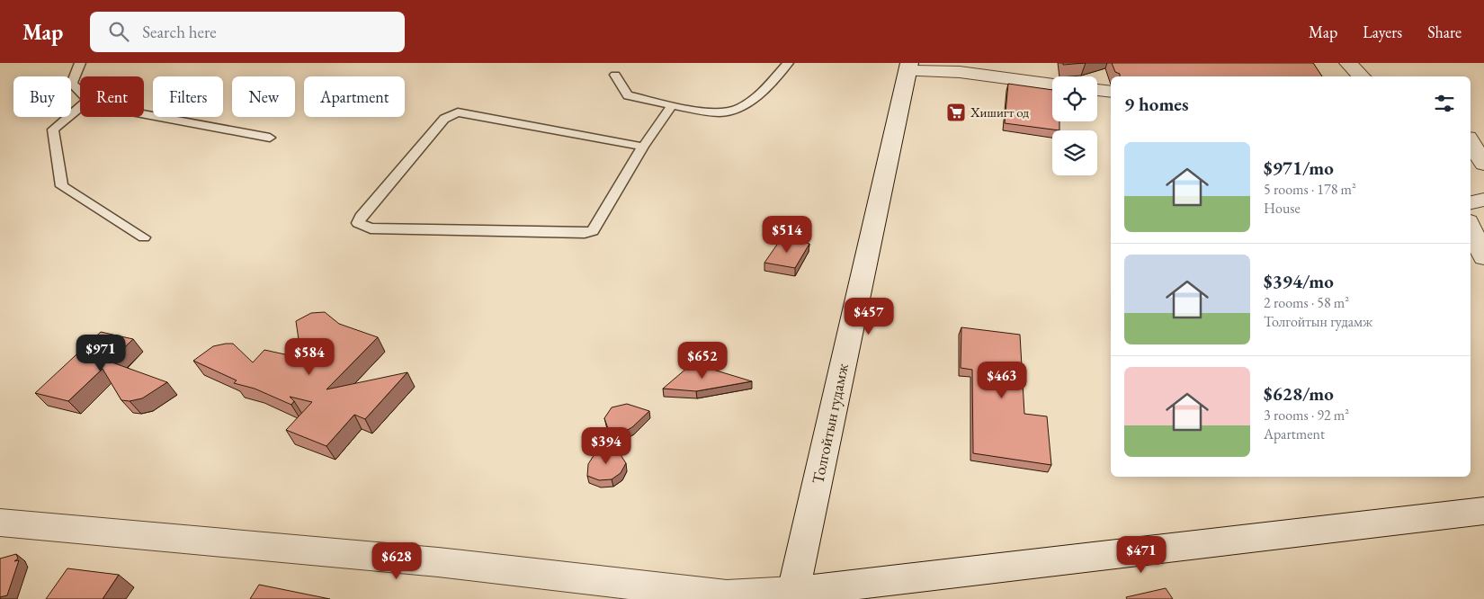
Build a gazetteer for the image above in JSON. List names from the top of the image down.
{
  "streets": {
    "street": ["Толгойтын гудамж"]
  },
  "places": {
    "supermarket": ["Хишигт од"]
  },
  "page": {
    "header": "Map",
    "search": "Search here",
    "nav": ["Map", "Layers", "Share"],
    "chip": [
      "Buy",
      "Rent",
      "Filters",
      "New",
      "Apartment"
    ],
    "heading": "9 homes",
    "list": [
      {
        "name": "$971/mo",
        "note": "5 rooms · 178 m² · House"
      },
      {
        "name": "$394/mo",
        "note": "2 rooms · 58 m² · Толгойтын гудамж"
      },
      {
        "name": "$628/mo",
        "note": "3 rooms · 92 m² · Apartment"
      }
    ],
    "price": [
      "$514",
      "$457",
      "$971",
      "$584",
      "$652",
      "$463",
      "$394",
      "$471",
      "$628"
    ]
  }
}
